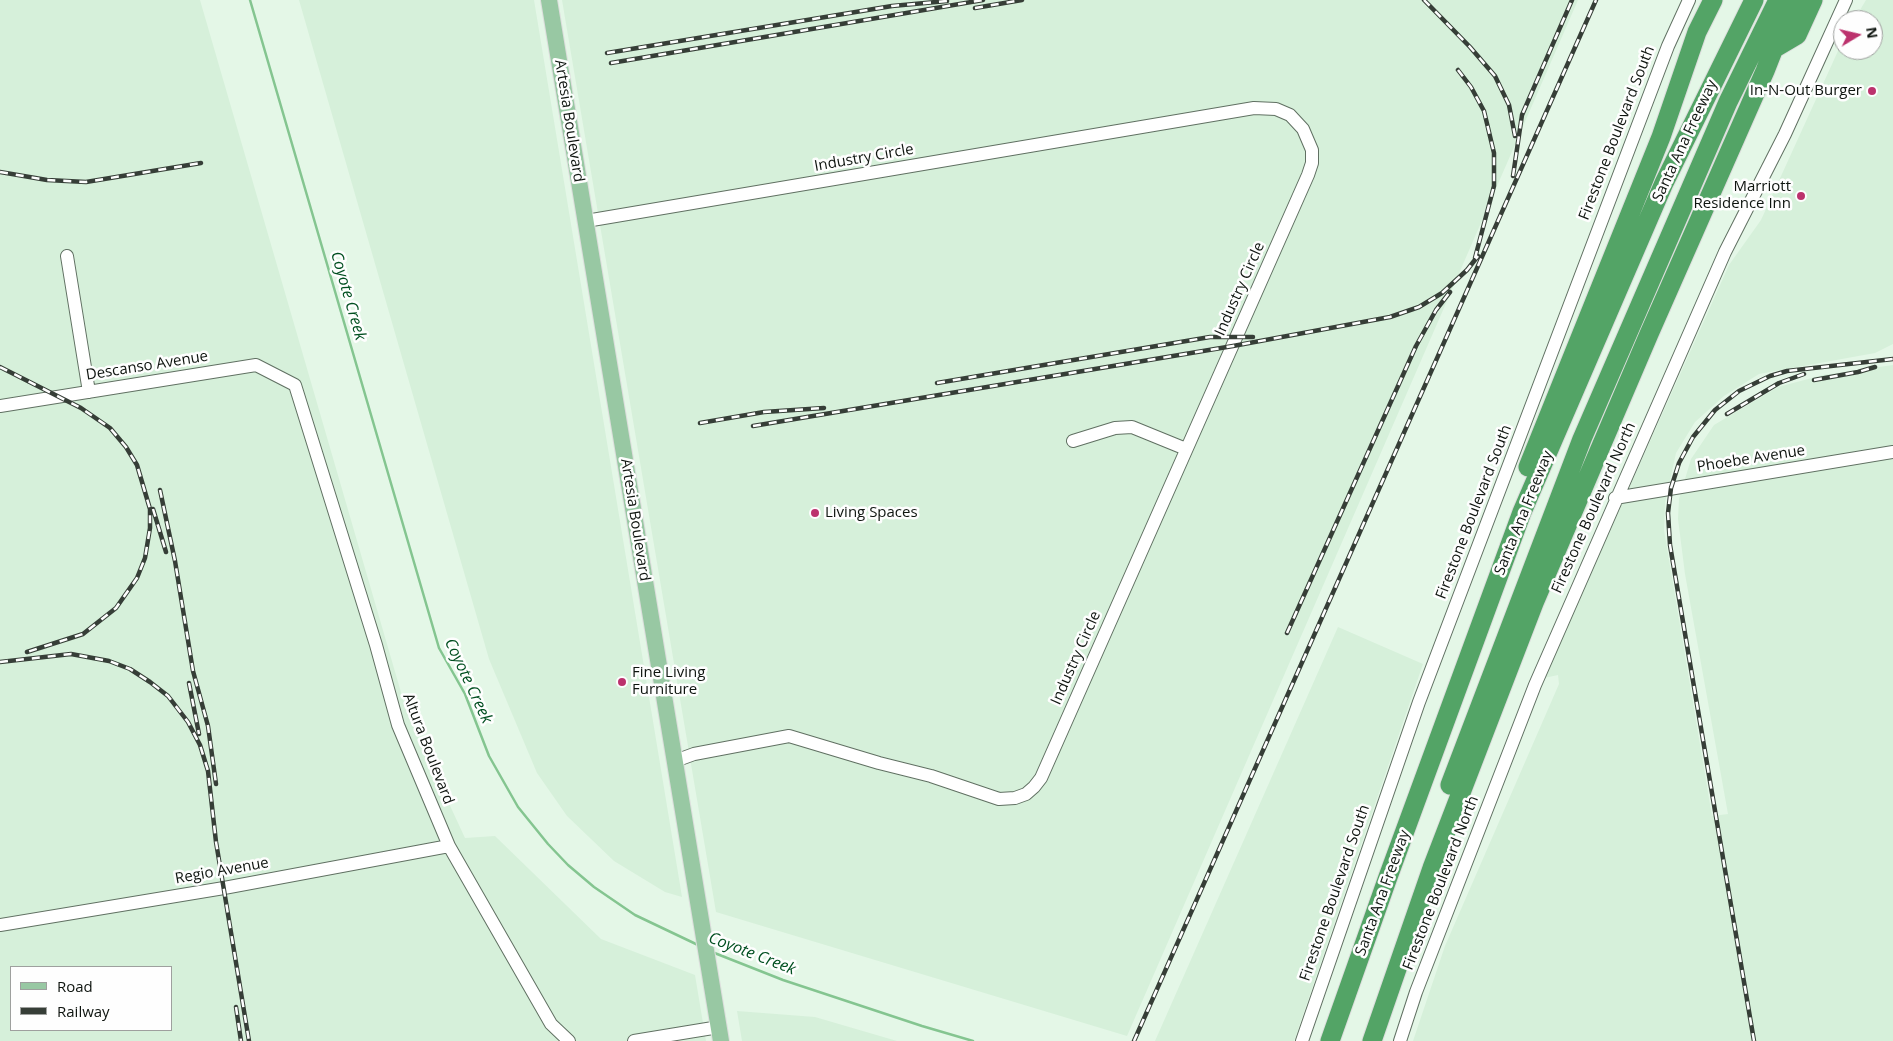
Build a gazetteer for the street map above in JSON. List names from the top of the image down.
{
  "streets": {
    "highway": ["Santa Ana Freeway"],
    "main road": ["Artesia Boulevard"],
    "street": [
      "Firestone Boulevard South",
      "Industry Circle",
      "Descanso Avenue",
      "Phoebe Avenue",
      "Firestone Boulevard North",
      "Altura Boulevard",
      "Regio Avenue"
    ]
  },
  "crossings": [
    ["Artesia Boulevard", "Industry Circle"],
    ["Descanso Avenue", "Altura Boulevard"],
    ["Phoebe Avenue", "Firestone Boulevard North"],
    ["Altura Boulevard", "Regio Avenue"]
  ],
  "water": ["Coyote Creek"],
  "places": [
    "In-N-Out Burger",
    "Marriott Residence Inn",
    "Living Spaces",
    "Fine Living Furniture"
  ],
  "legend": ["Road", "Railway"],
  "north": "right"
}
